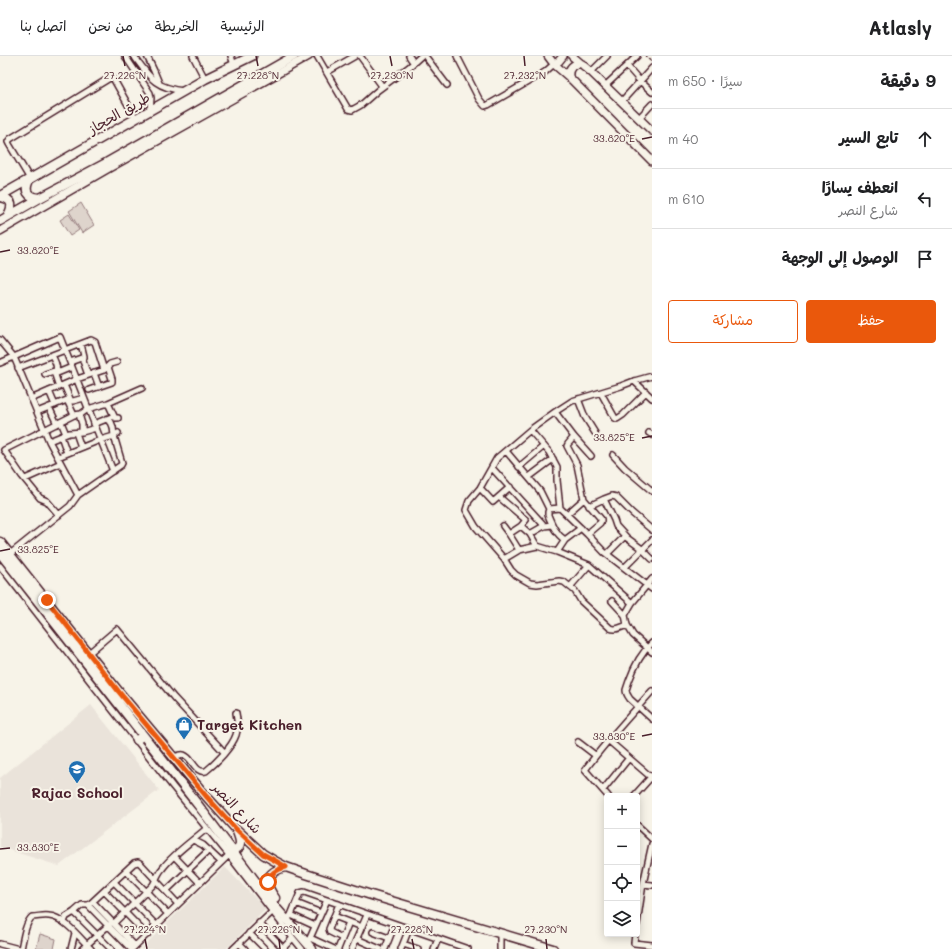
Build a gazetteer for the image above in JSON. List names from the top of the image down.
{
  "streets": {
    "main road": ["طريق الحجاز", "شارع النصر"]
  },
  "places": {
    "shop": ["Target Kitchen"],
    "school or university": ["Rajac School"]
  },
  "page": {
    "header": "Atlasly",
    "nav": [
      "الرئيسية",
      "الخريطة",
      "من نحن",
      "اتصل بنا"
    ],
    "heading": ["9 دقيقة", "سيرًا · 650 m"],
    "list": [
      ["تابع السير", "40 m"],
      ["انعطف يسارًا", "شارع النصر", "610 m"],
      "الوصول إلى الوجهة"
    ],
    "buttons": ["حفظ", "مشاركة"],
    "map_buttons": ["+", "−"]
  },
  "coordinates": [
    "27.226°N",
    "27.228°N",
    "27.230°N",
    "27.232°N",
    "33.820°E",
    "33.825°E",
    "33.830°E",
    "27.224°N"
  ]
}
